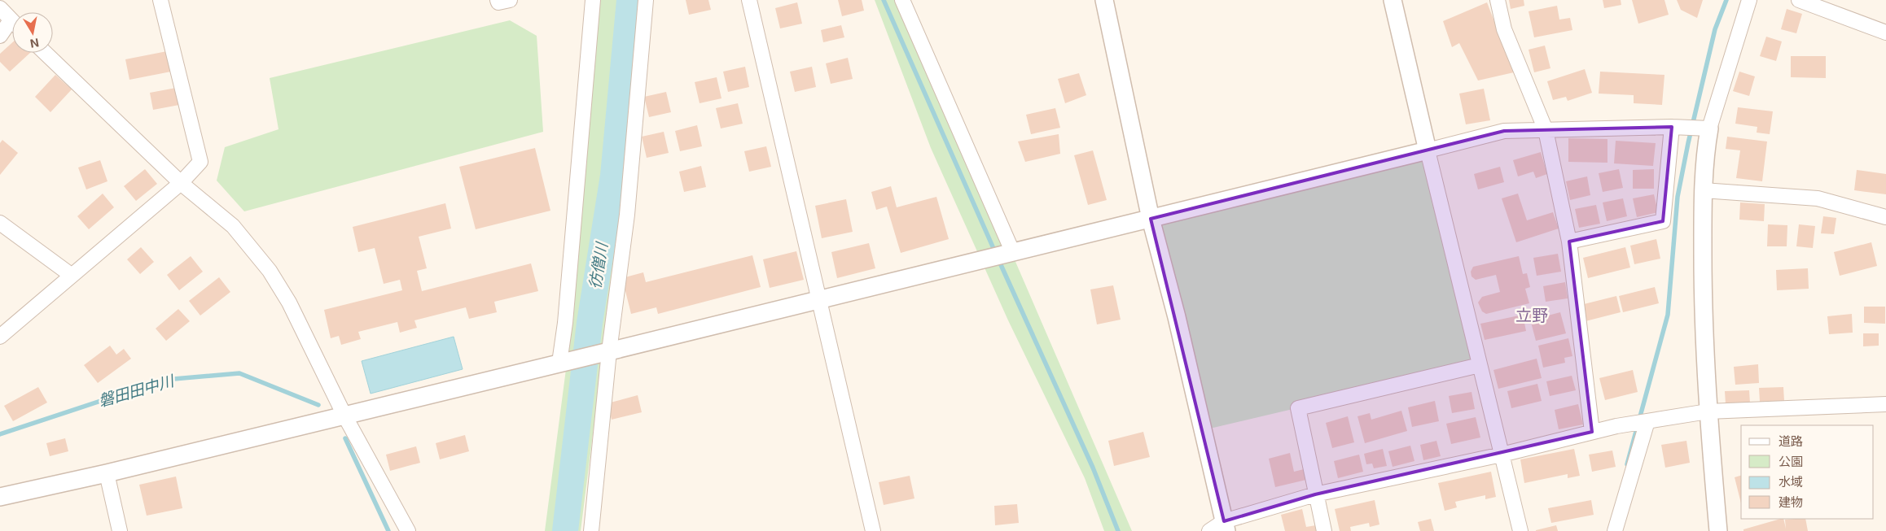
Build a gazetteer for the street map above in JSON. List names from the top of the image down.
{
  "districts": ["立野"],
  "water": ["彷僧川", "磐田田中川"],
  "legend": [
    "道路",
    "公園",
    "水域",
    "建物"
  ],
  "north": "bottom"
}
